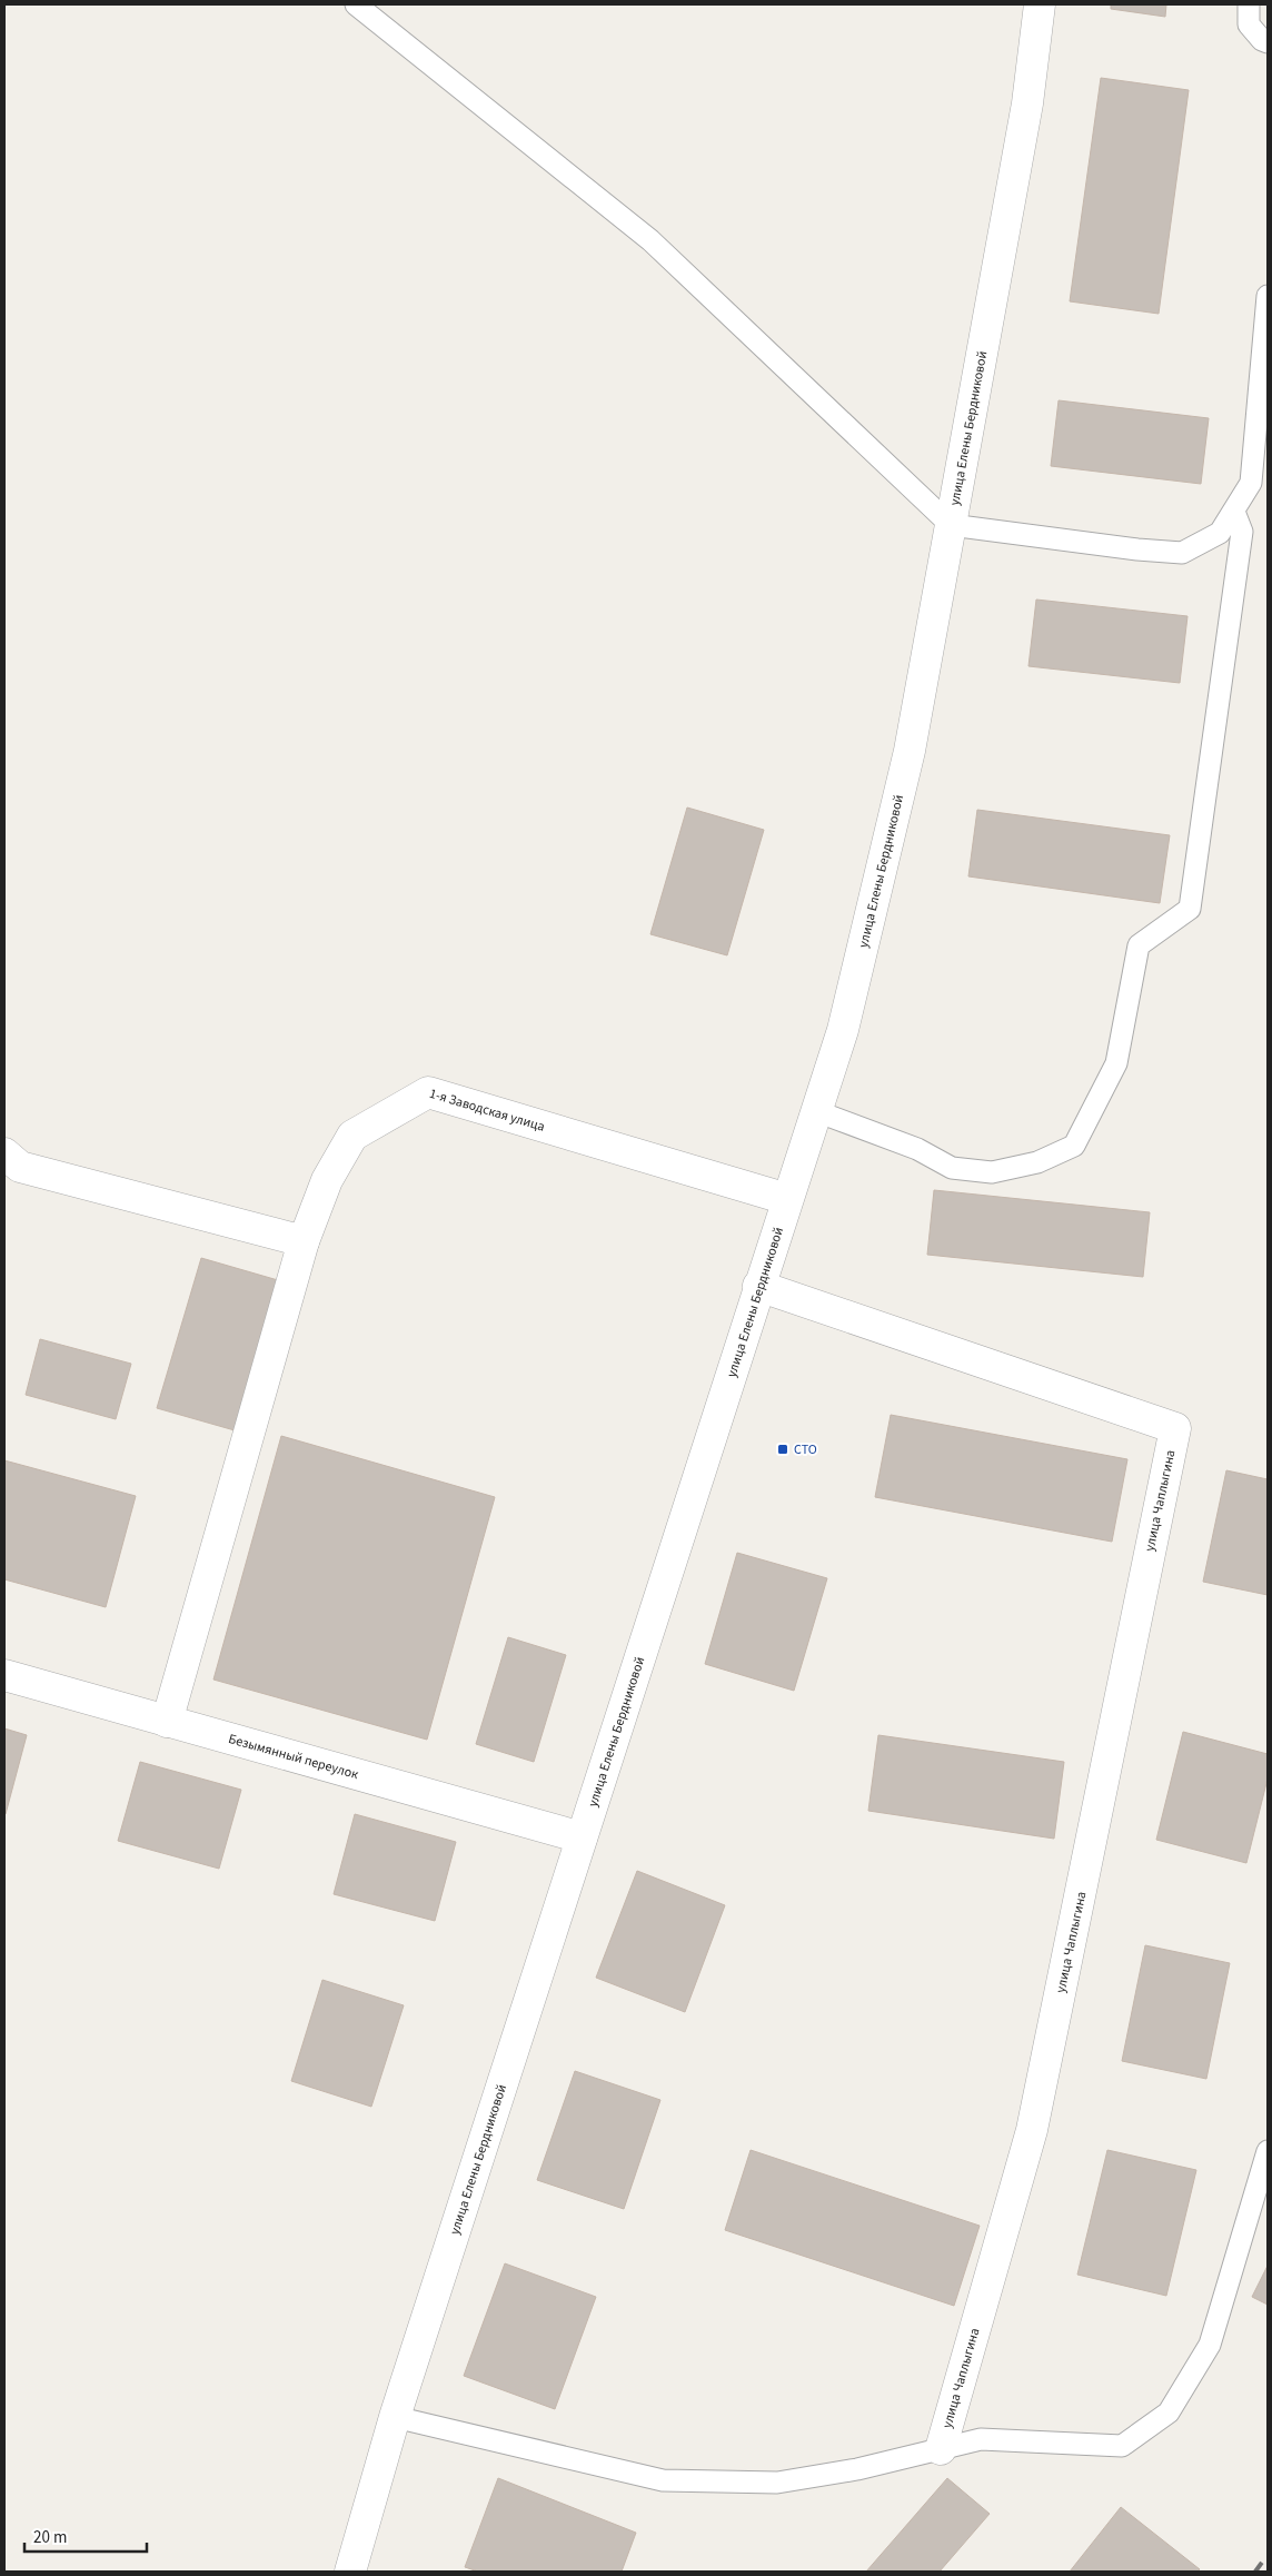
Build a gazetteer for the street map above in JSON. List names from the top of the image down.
{
  "streets": {
    "street": [
      "улица Елены Бердниковой",
      "1-я Заводская улица",
      "улица Чаплыгина",
      "Безымянный переулок"
    ]
  },
  "crossings": [
    ["улица Елены Бердниковой", "1-я Заводская улица"],
    ["улица Елены Бердниковой", "улица Чаплыгина"],
    ["улица Елены Бердниковой", "Безымянный переулок"],
    ["1-я Заводская улица", "Безымянный переулок"]
  ],
  "places": {
    "transit": ["СТО"]
  },
  "scale_bar": "20 m"
}
